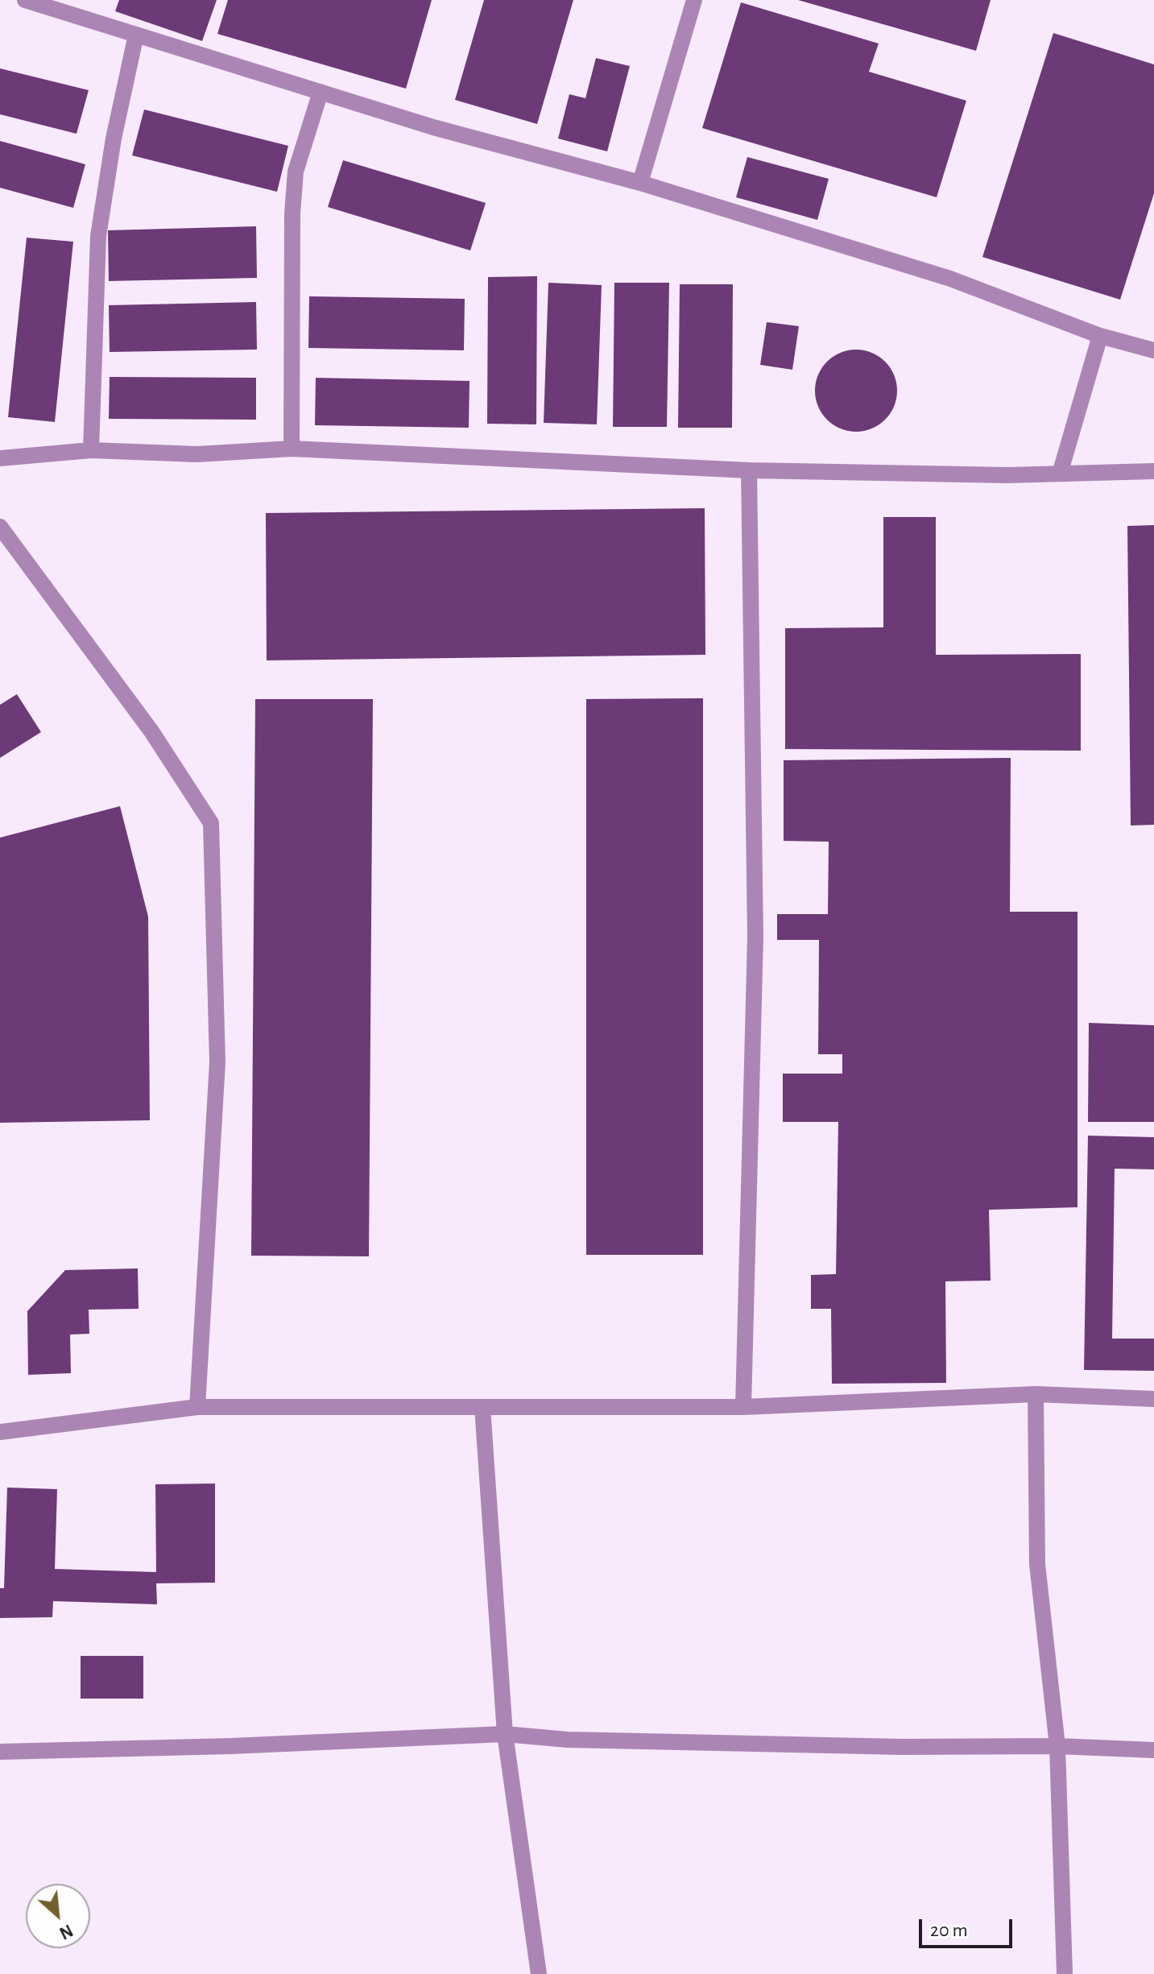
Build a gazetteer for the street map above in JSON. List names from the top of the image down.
{
  "scale_bar": "20 m",
  "north": "bottom right"
}
